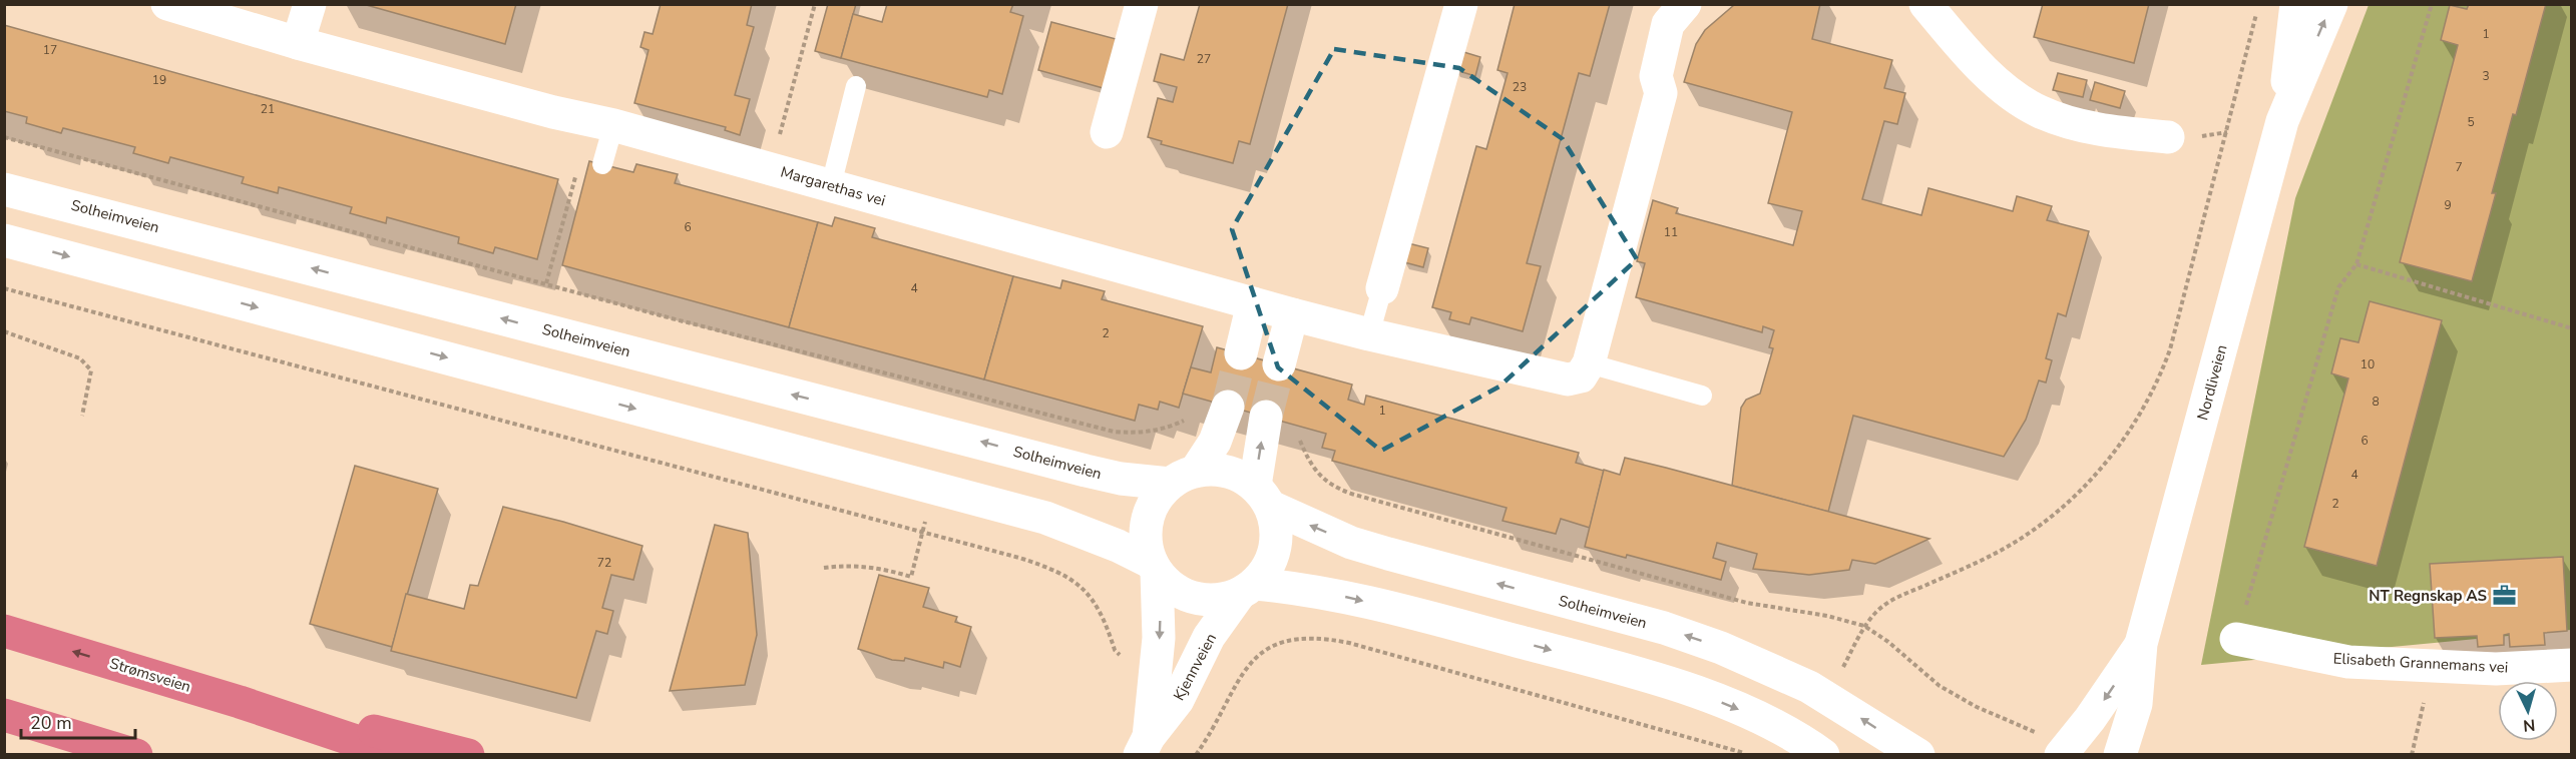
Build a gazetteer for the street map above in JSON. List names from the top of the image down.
{
  "streets": {
    "highway": ["Strømsveien"],
    "main road": [
      "Margarethas vei",
      "Solheimveien",
      "Nordliveien",
      "Elisabeth Grannemans vei",
      "Kjennveien"
    ]
  },
  "crossings": [
    ["Solheimveien", "Kjennveien"]
  ],
  "one_way": ["Kjennveien"],
  "places": {
    "office": ["NT Regnskap AS"]
  },
  "house_numbers": [
    "1",
    "17",
    "27",
    "3",
    "19",
    "23",
    "21",
    "5",
    "7",
    "9",
    "6",
    "11",
    "4",
    "2",
    "10",
    "8",
    "1",
    "6",
    "4",
    "2",
    "72"
  ],
  "scale_bar": "20 m",
  "north": "bottom"
}
